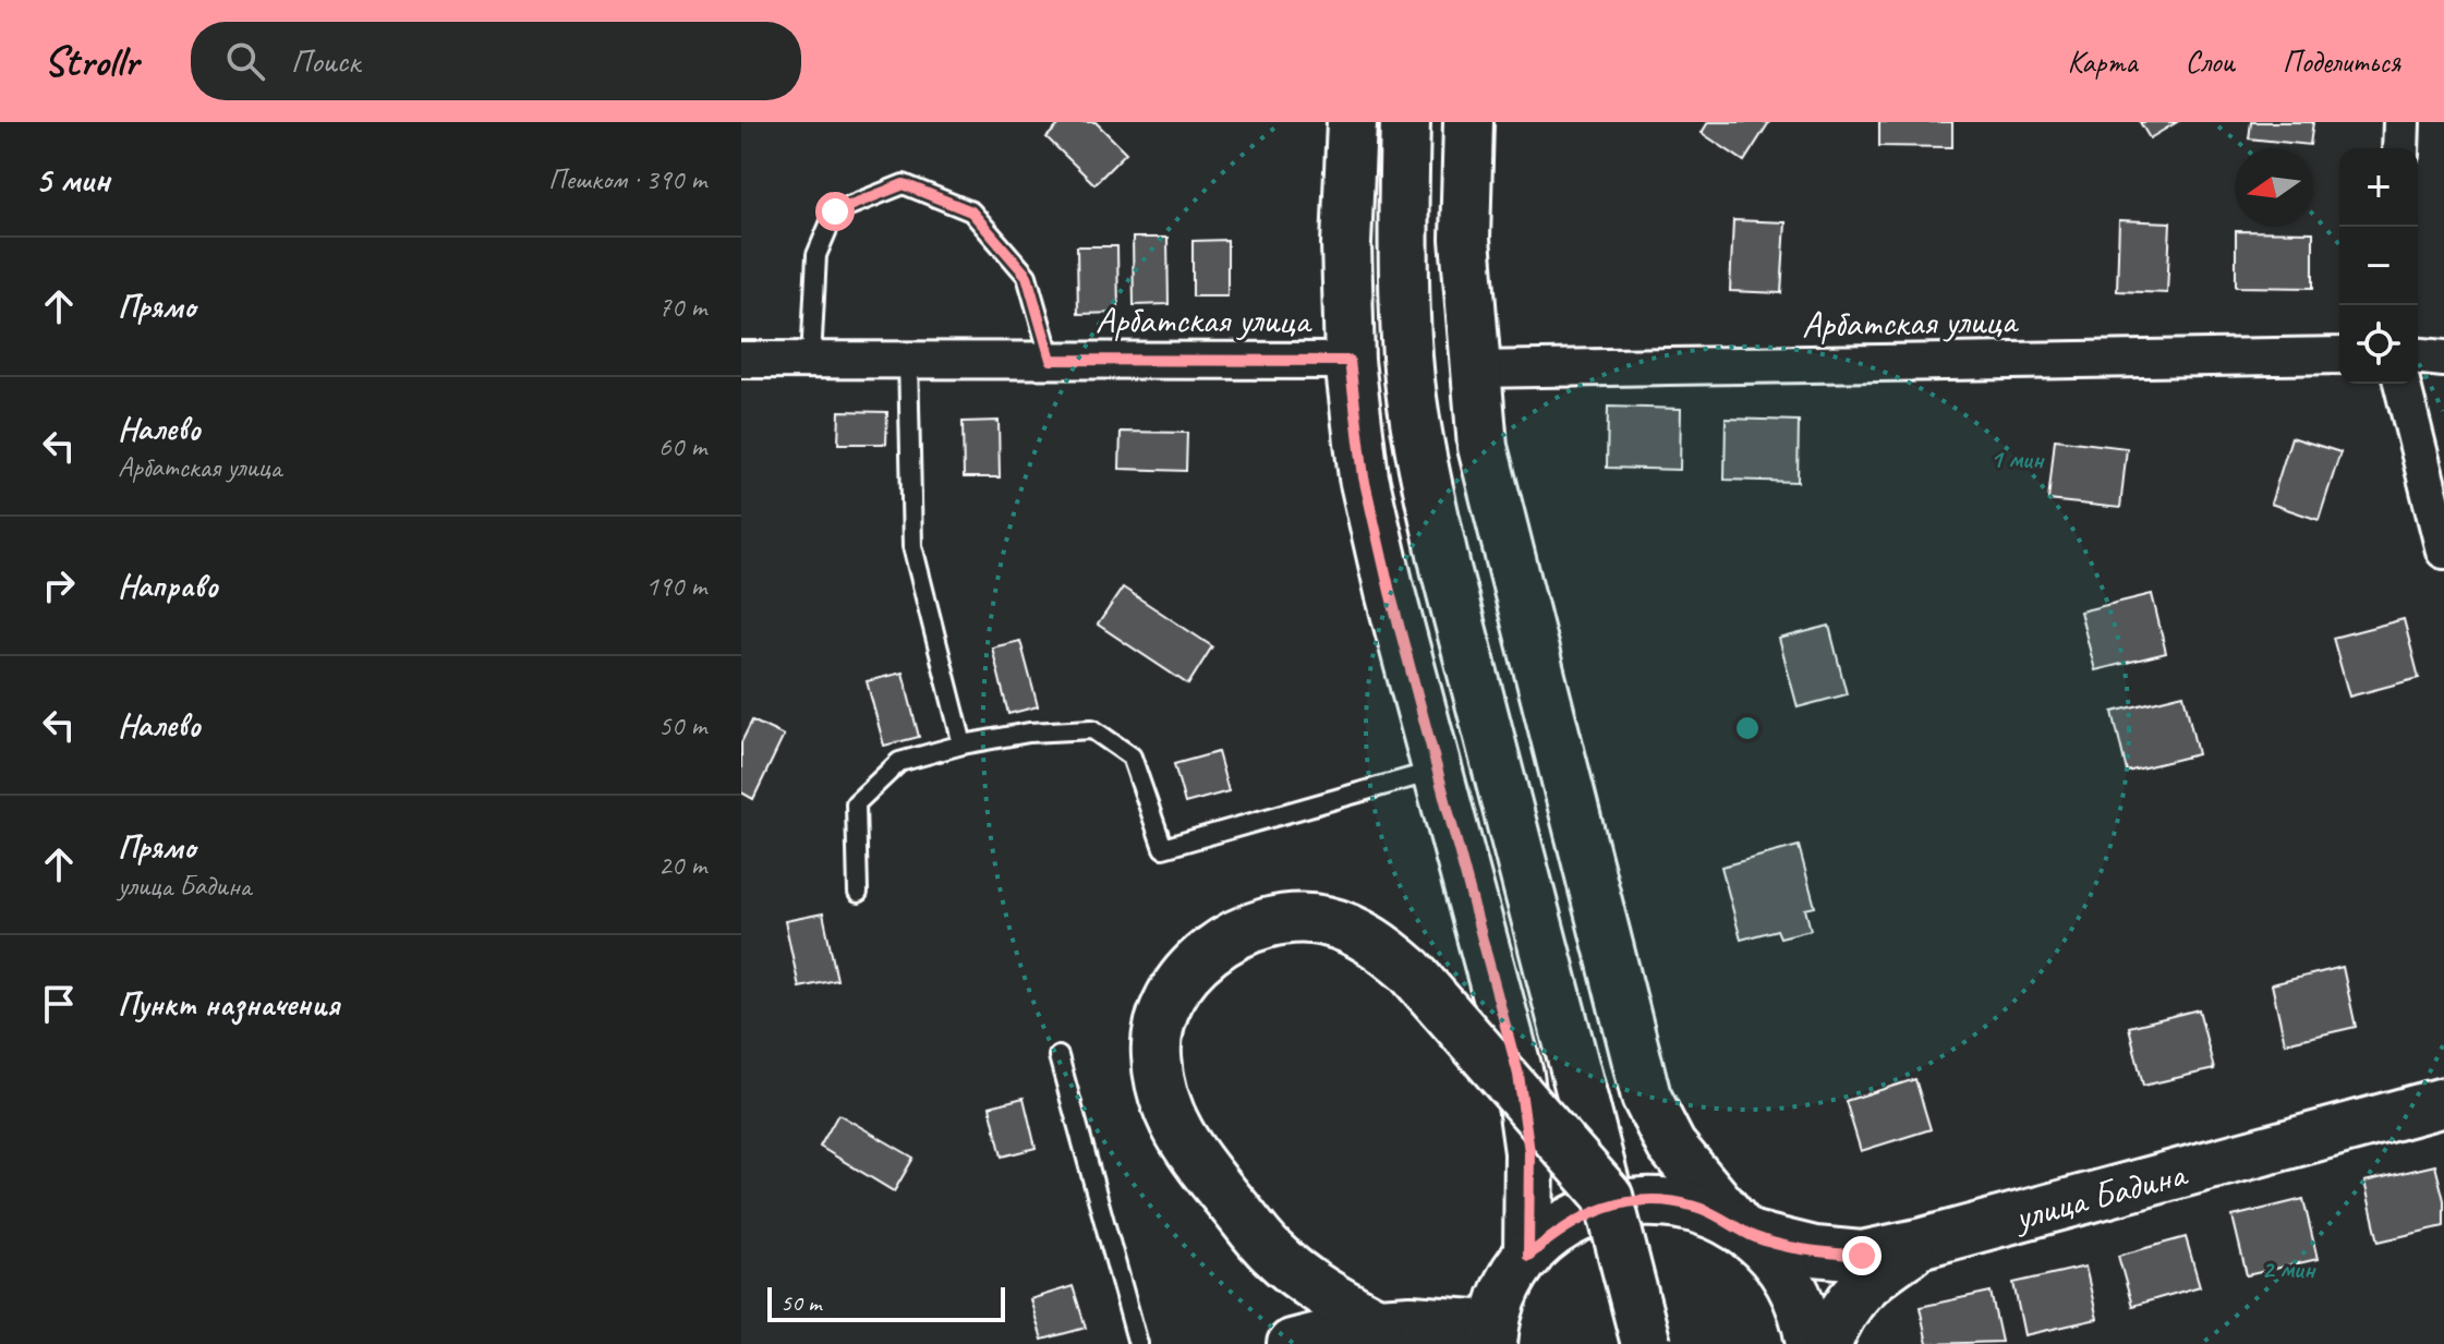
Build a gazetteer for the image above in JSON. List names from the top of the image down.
{
  "streets": {
    "street": ["Арбатская улица", "улица Бадина"]
  },
  "scale_bar": "50 m",
  "north": "left",
  "page": {
    "header": "Strollr",
    "search": "Поиск",
    "nav": ["Карта", "Слои", "Поделиться"],
    "heading": ["5 мин", "Пешком · 390 m"],
    "map_buttons": ["+", "−"],
    "list": [
      ["Прямо", "70 m"],
      ["Налево", "Арбатская улица", "60 m"],
      ["Направо", "190 m"],
      ["Налево", "50 m"],
      ["Прямо", "улица Бадина", "20 m"],
      "Пункт назначения"
    ],
    "scale": "50 m"
  },
  "rings": ["1 мин", "2 мин"]
}
